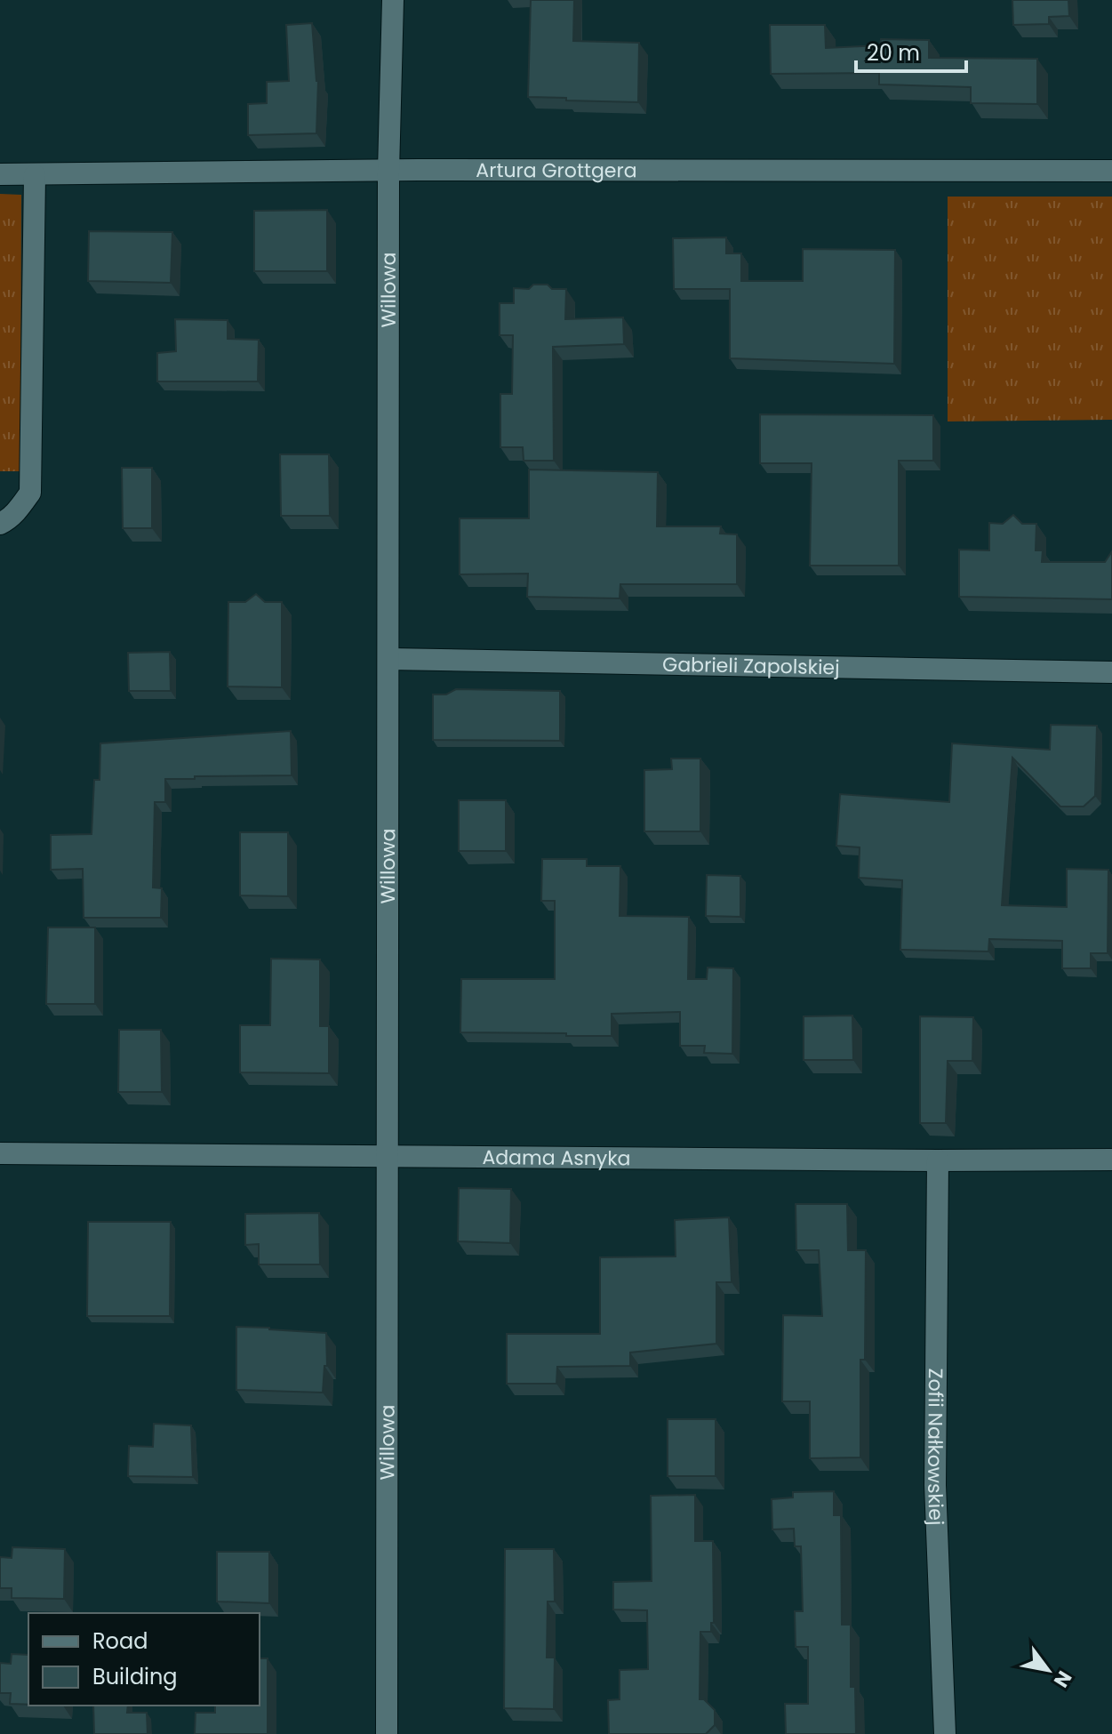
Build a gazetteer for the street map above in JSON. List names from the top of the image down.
{
  "streets": {
    "street": [
      "Artura Grottgera",
      "Willowa",
      "Gabrieli Zapolskiej",
      "Adama Asnyka",
      "Zofii Nałkowskiej"
    ]
  },
  "crossings": [
    ["Artura Grottgera", "Willowa"],
    ["Willowa", "Gabrieli Zapolskiej"],
    ["Willowa", "Adama Asnyka"],
    ["Adama Asnyka", "Zofii Nałkowskiej"]
  ],
  "legend": ["Road", "Building"],
  "scale_bar": "20 m",
  "north": "bottom right"
}
